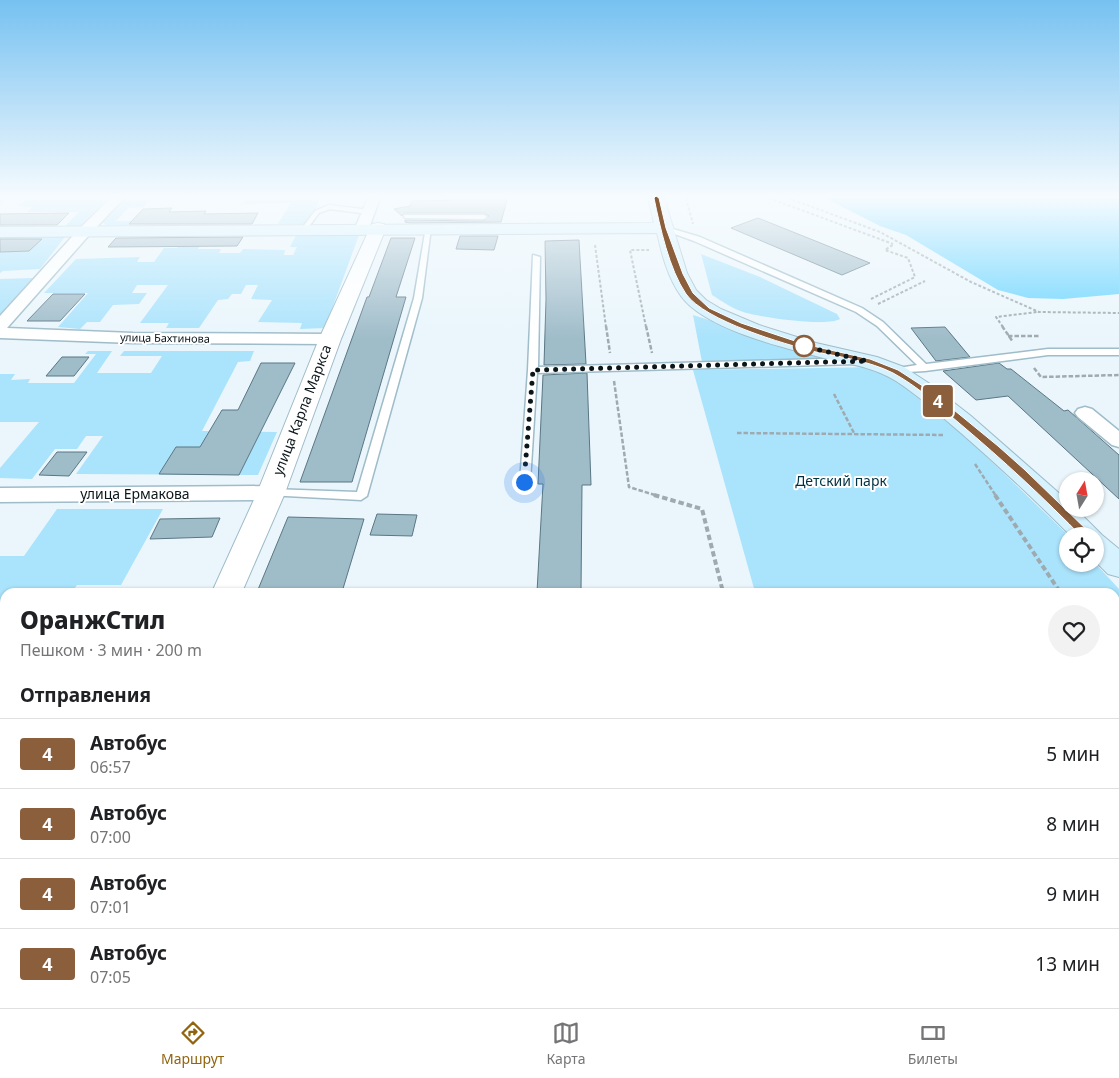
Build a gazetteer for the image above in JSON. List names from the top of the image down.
{
  "streets": {
    "street": ["улица Бахтинова", "улица Карла Маркса", "улица Ермакова"]
  },
  "crossings": [
    ["улица Бахтинова", "улица Карла Маркса"],
    ["улица Карла Маркса", "улица Ермакова"]
  ],
  "parks": ["Детский парк"],
  "lines": ["bus line 4"],
  "north": "top",
  "page": {
    "on_map": "4",
    "heading": [
      ["ОранжСтил", "Пешком · 3 мин · 200 m"],
      "Отправления"
    ],
    "list": [
      {
        "mark": "4",
        "name": "Автобус",
        "note": "06:57",
        "value": "5 мин"
      },
      {
        "mark": "4",
        "name": "Автобус",
        "note": "07:00",
        "value": "8 мин"
      },
      {
        "mark": "4",
        "name": "Автобус",
        "note": "07:01",
        "value": "9 мин"
      },
      {
        "mark": "4",
        "name": "Автобус",
        "note": "07:05",
        "value": "13 мин"
      }
    ],
    "tabs": ["Маршрут", "Карта", "Билеты"]
  }
}
